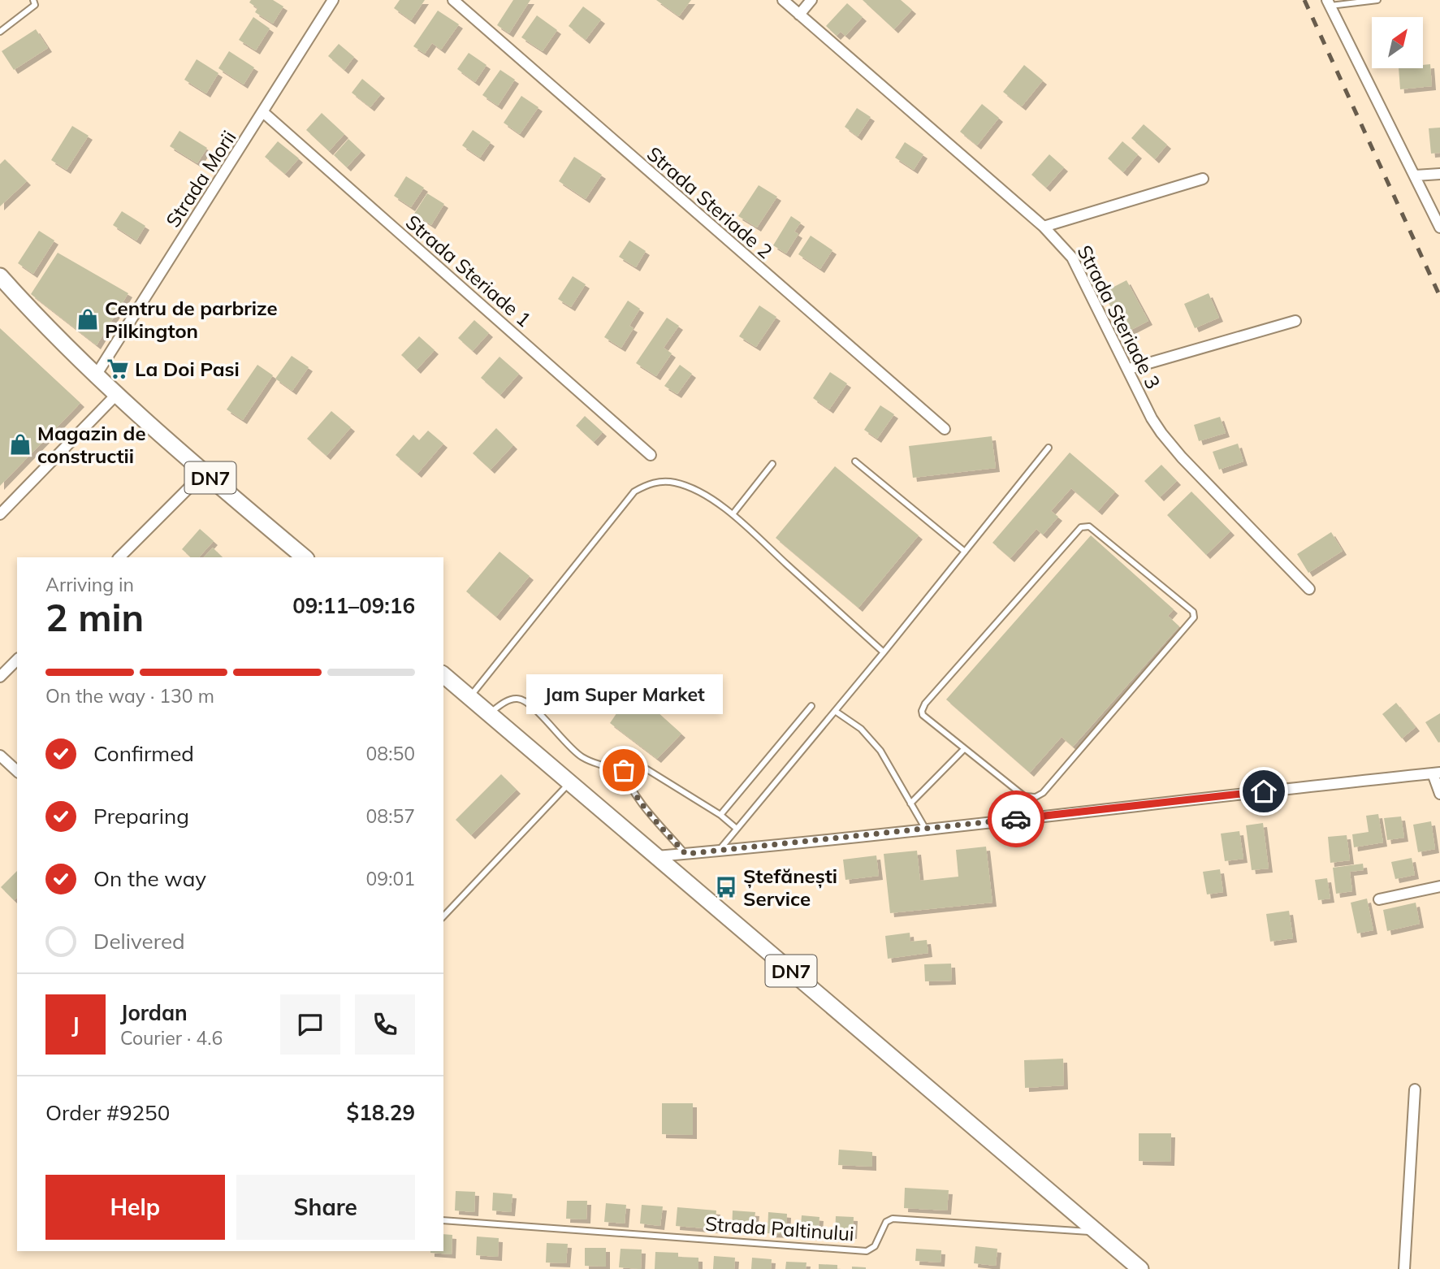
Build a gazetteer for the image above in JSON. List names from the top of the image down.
{
  "streets": {
    "main road": ["DN7"],
    "street": [
      "Strada Morii",
      "Strada Steriade 2",
      "Strada Steriade 1",
      "Strada Steriade 3"
    ],
    "lane": ["Strada Paltinului"]
  },
  "crossings": [
    ["Strada Morii", "Strada Steriade 1"],
    ["Strada Morii", "DN7"],
    ["DN7", "Strada Paltinului"]
  ],
  "places": {
    "shop": ["Centru de parbrize Pilkington", "Magazin de constructii"],
    "supermarket": ["La Doi Pasi"],
    "other": ["Jam Super Market"],
    "bus stop": ["Ștefănești Service"]
  },
  "north": "top right",
  "page": {
    "heading": ["2 min", "Arriving in", "09:11–09:16"],
    "panel": [
      "Jordan",
      "Courier · 4.6",
      "Order #9250",
      "$18.29"
    ],
    "bar": "On the way · 130 m",
    "bubble": "Jam Super Market",
    "list": [
      ["Confirmed", "08:50"],
      ["Preparing", "08:57"],
      ["On the way", "09:01"],
      "Delivered"
    ],
    "round": "J",
    "buttons": ["Help", "Share"]
  }
}
